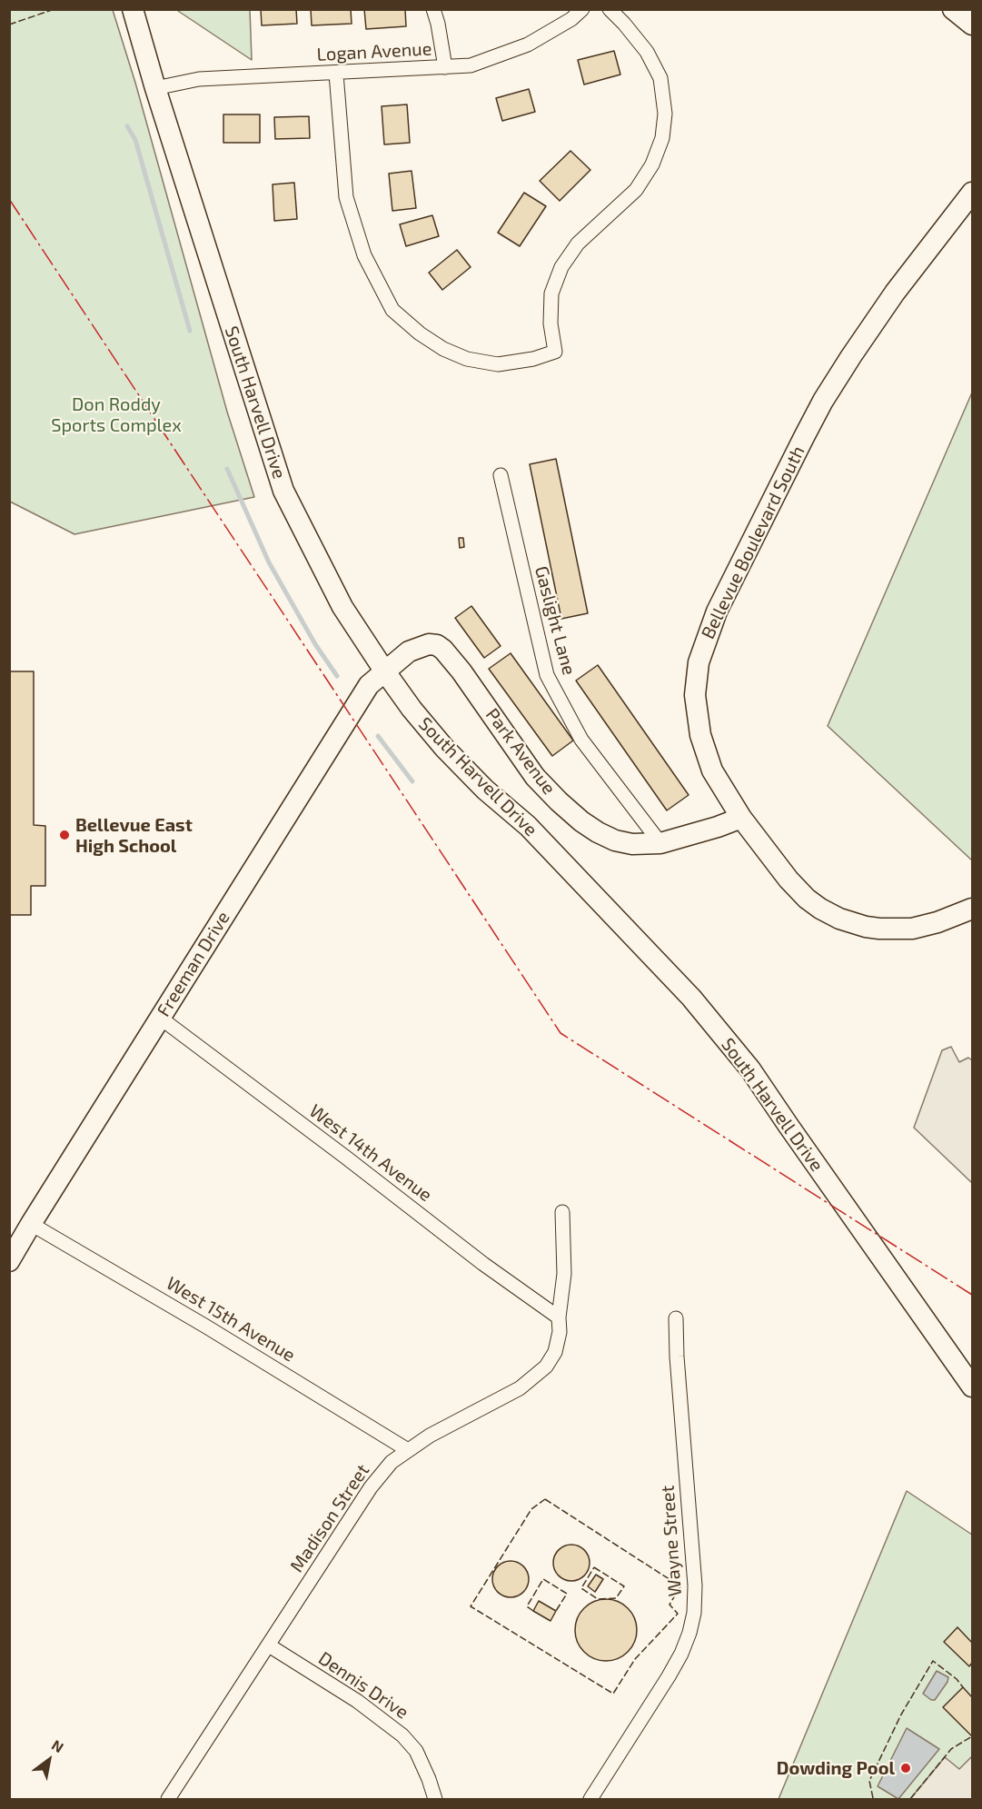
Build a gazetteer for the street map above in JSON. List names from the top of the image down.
{
  "streets": {
    "street": [
      "Logan Avenue",
      "South Harvell Drive",
      "Bellevue Boulevard South",
      "Gaslight Lane",
      "Park Avenue",
      "Freeman Drive",
      "West 14th Avenue",
      "West 15th Avenue",
      "Madison Street",
      "Wayne Street",
      "Dennis Drive"
    ]
  },
  "crossings": [
    ["Logan Avenue", "South Harvell Drive"],
    ["South Harvell Drive", "Park Avenue"],
    ["South Harvell Drive", "Freeman Drive"],
    ["Bellevue Boulevard South", "Park Avenue"],
    ["Gaslight Lane", "Park Avenue"],
    ["Park Avenue", "Freeman Drive"],
    ["Freeman Drive", "West 14th Avenue"],
    ["Freeman Drive", "West 15th Avenue"],
    ["West 14th Avenue", "Madison Street"],
    ["West 15th Avenue", "Madison Street"],
    ["Madison Street", "Dennis Drive"]
  ],
  "parks": ["Don Roddy Sports Complex"],
  "places": ["Bellevue East High School", "Dowding Pool"],
  "north": "top right"
}
